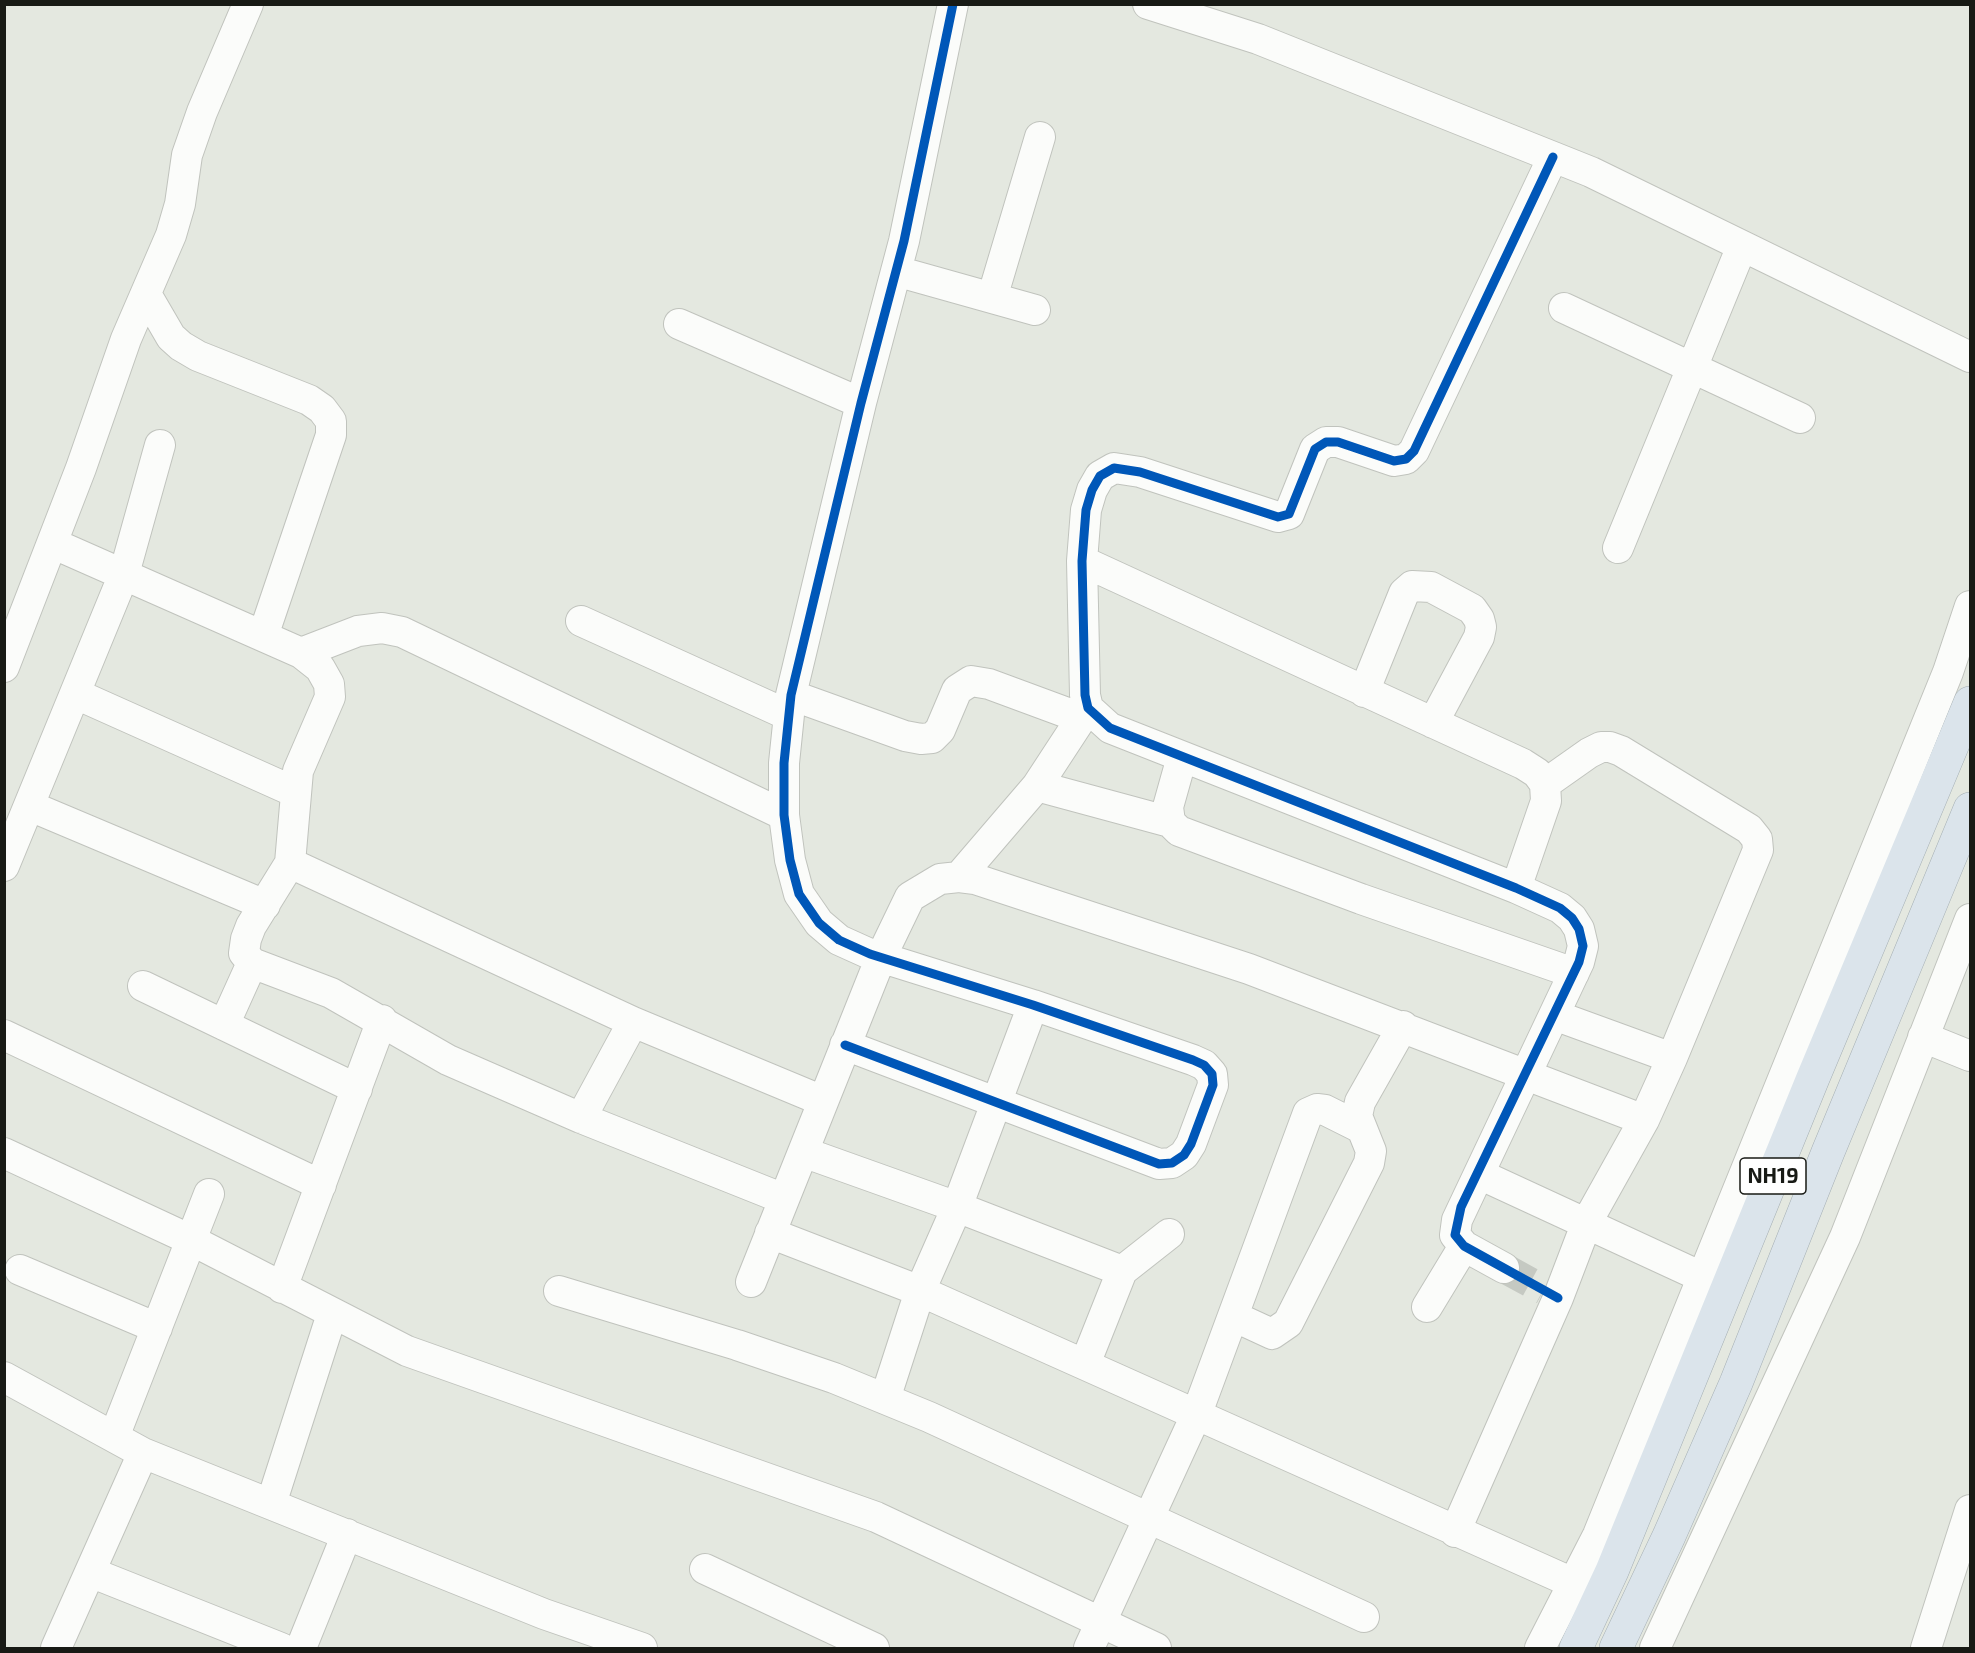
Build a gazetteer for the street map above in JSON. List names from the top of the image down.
{
  "streets": {
    "highway": ["NH19"]
  }
}
